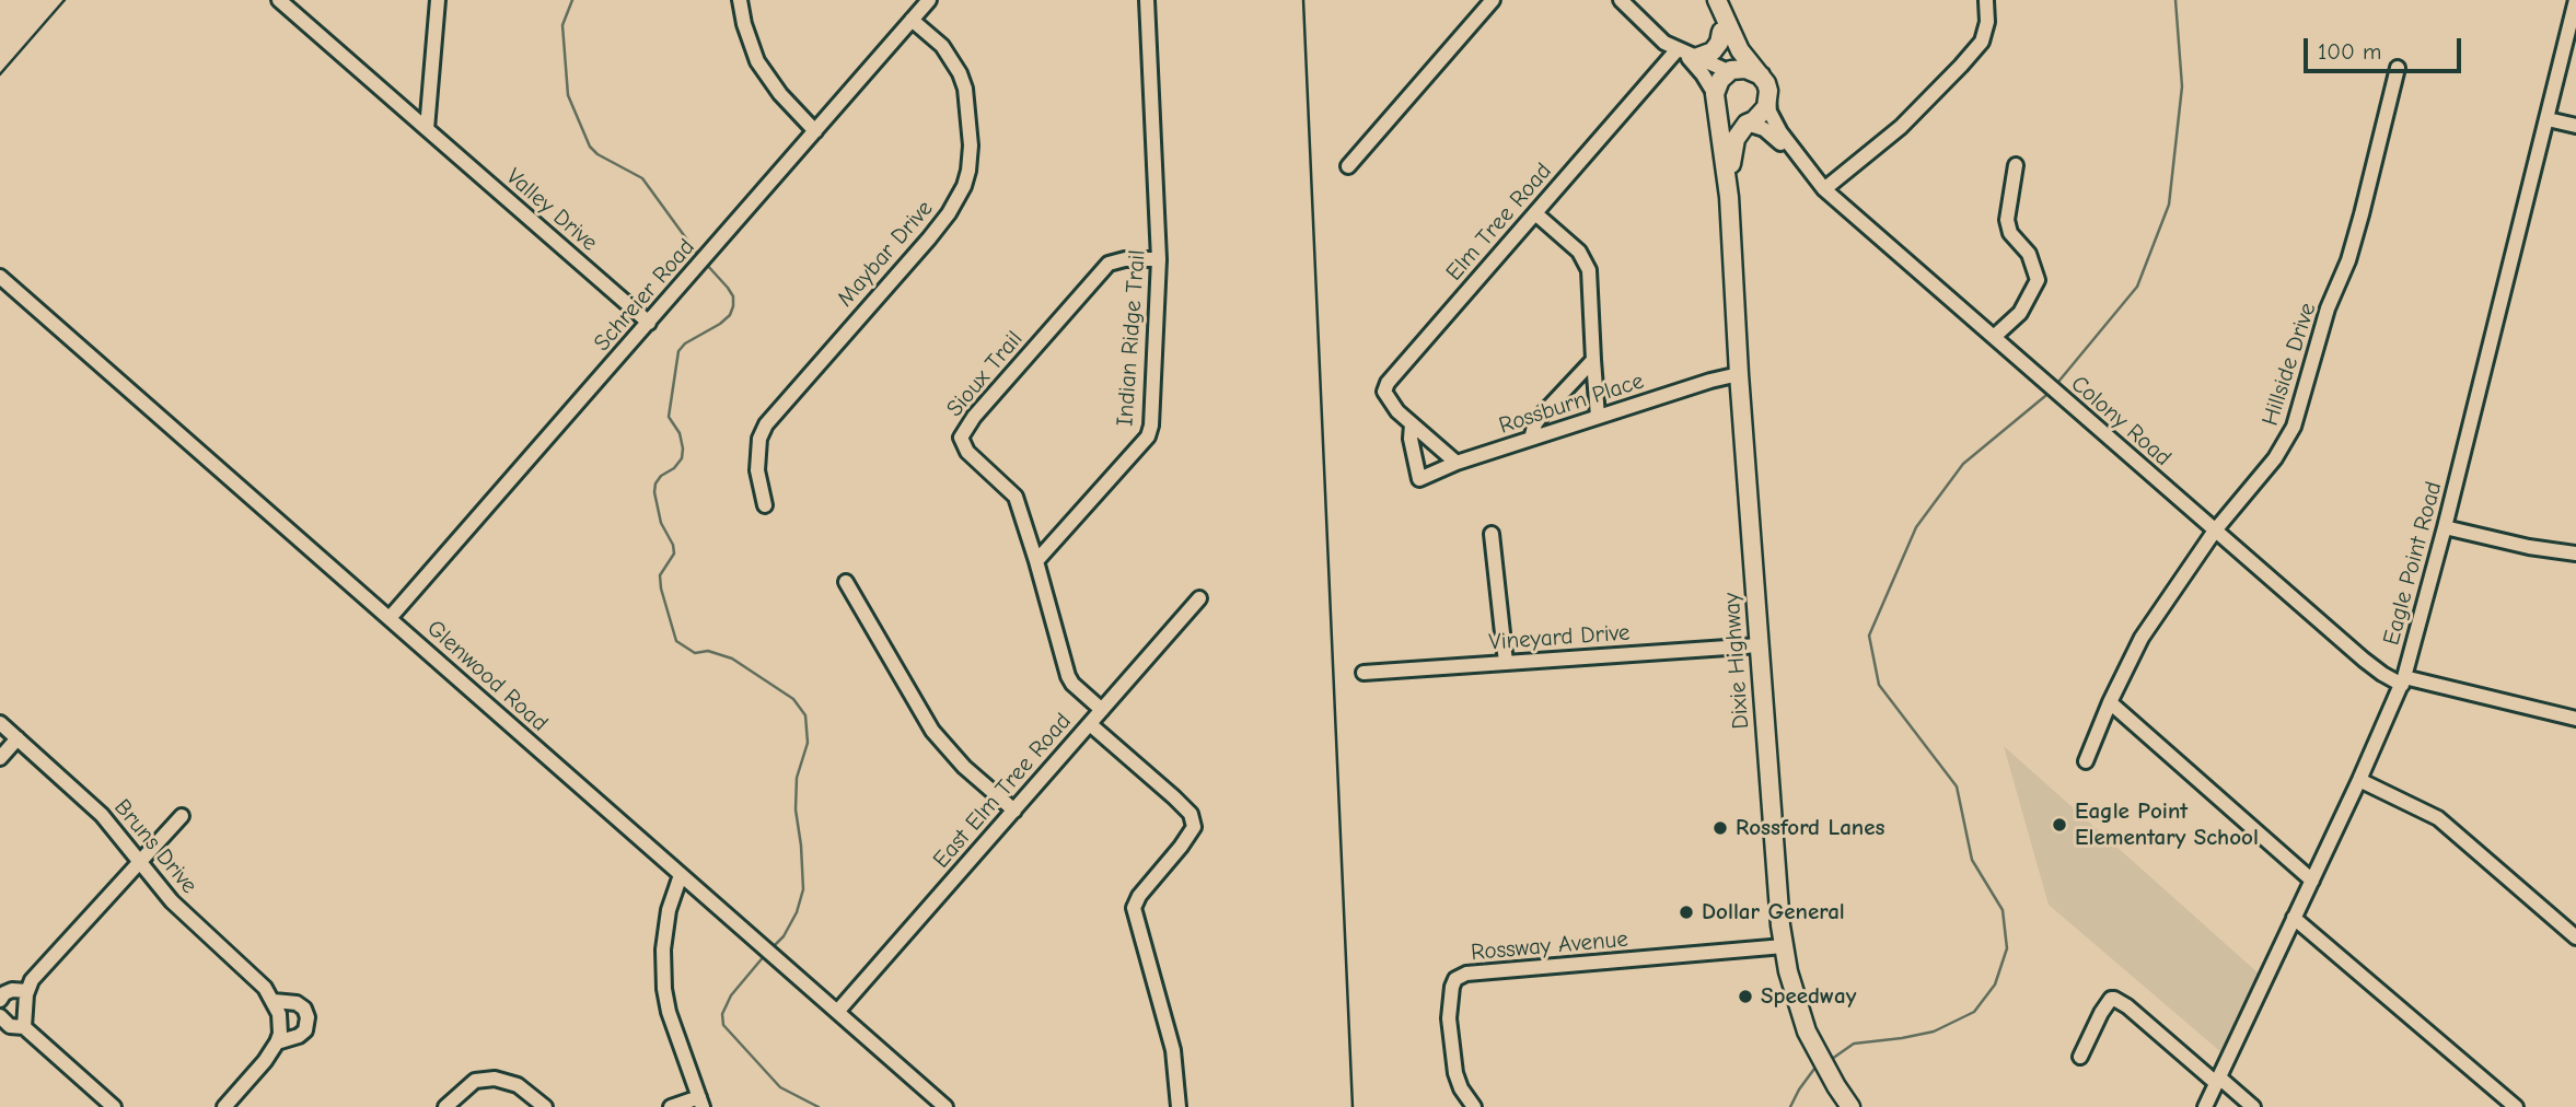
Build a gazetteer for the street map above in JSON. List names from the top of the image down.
{
  "streets": {
    "main road": ["Dixie Highway"],
    "street": [
      "Valley Drive",
      "Elm Tree Road",
      "Maybar Drive",
      "Schreier Road",
      "Indian Ridge Trail",
      "Hillside Drive",
      "Sioux Trail",
      "Rossburn Place",
      "Colony Road",
      "Eagle Point Road",
      "Vineyard Drive",
      "Glenwood Road",
      "East Elm Tree Road",
      "Bruns Drive",
      "Rossway Avenue"
    ]
  },
  "crossings": [
    ["Valley Drive", "Schreier Road"],
    ["Elm Tree Road", "Rossburn Place"],
    ["Maybar Drive", "Schreier Road"],
    ["Schreier Road", "Glenwood Road"],
    ["Indian Ridge Trail", "Sioux Trail"],
    ["Hillside Drive", "Colony Road"],
    ["Rossburn Place", "Dixie Highway"],
    ["Colony Road", "Eagle Point Road"],
    ["Colony Road", "Dixie Highway"],
    ["Vineyard Drive", "Dixie Highway"],
    ["Dixie Highway", "Rossway Avenue"],
    ["Glenwood Road", "East Elm Tree Road"]
  ],
  "places": [
    "Eagle Point Elementary School",
    "Rossford Lanes",
    "Dollar General",
    "Speedway"
  ],
  "scale_bar": "100 m"
}
